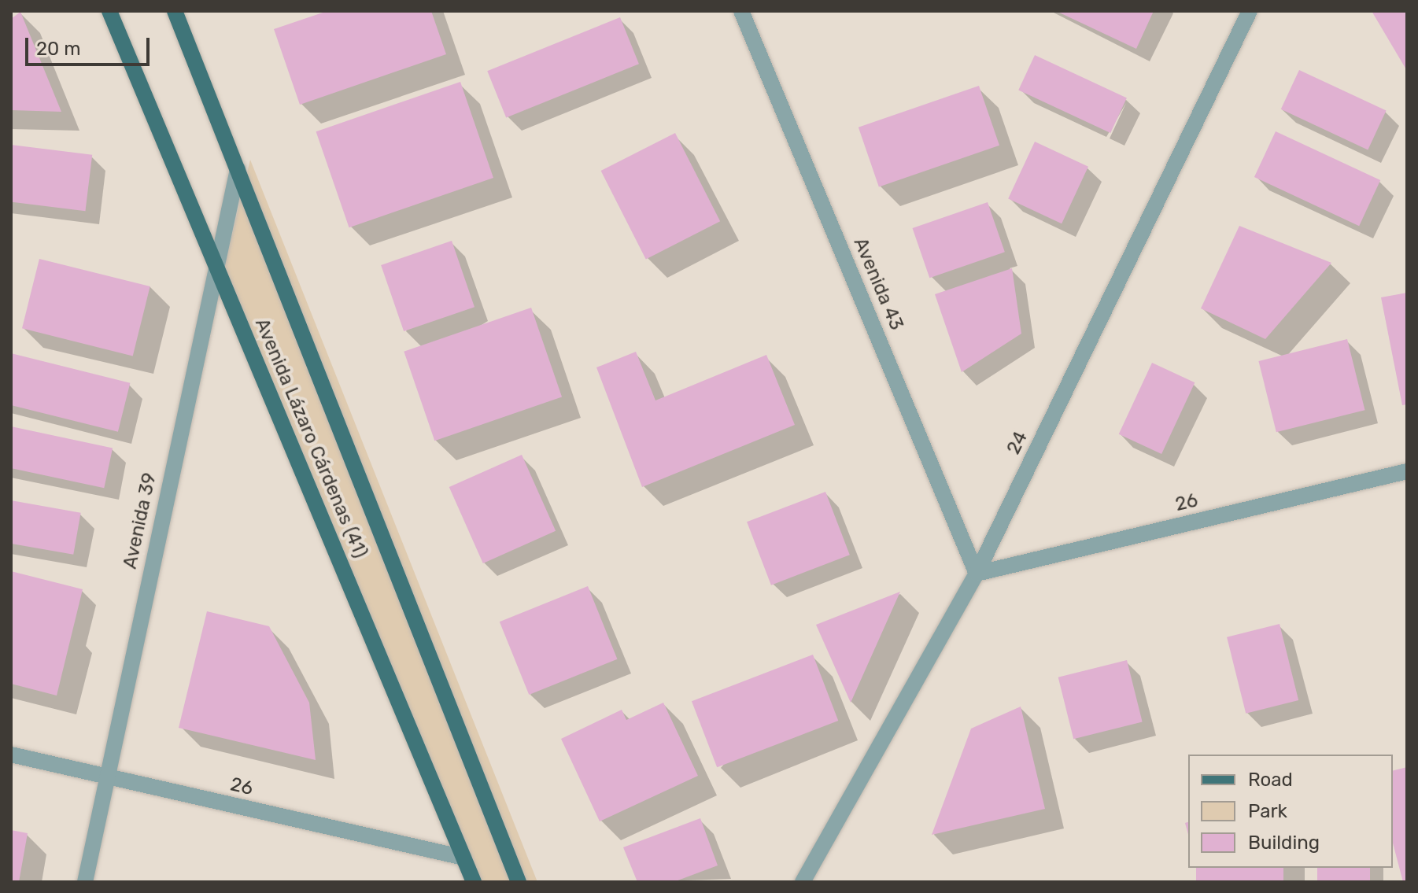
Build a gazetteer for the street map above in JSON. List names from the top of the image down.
{
  "streets": {
    "main road": ["Avenida Lázaro Cárdenas (41)"],
    "street": [
      "Avenida 43",
      "24",
      "26",
      "Avenida 39"
    ]
  },
  "crossings": [
    ["Avenida 43", "24"],
    ["Avenida 43", "26"],
    ["Avenida Lázaro Cárdenas (41)", "26"],
    ["Avenida Lázaro Cárdenas (41)", "Avenida 39"],
    ["24", "26"],
    ["26", "Avenida 39"]
  ],
  "legend": ["Road", "Park", "Building"],
  "scale_bar": "20 m"
}
